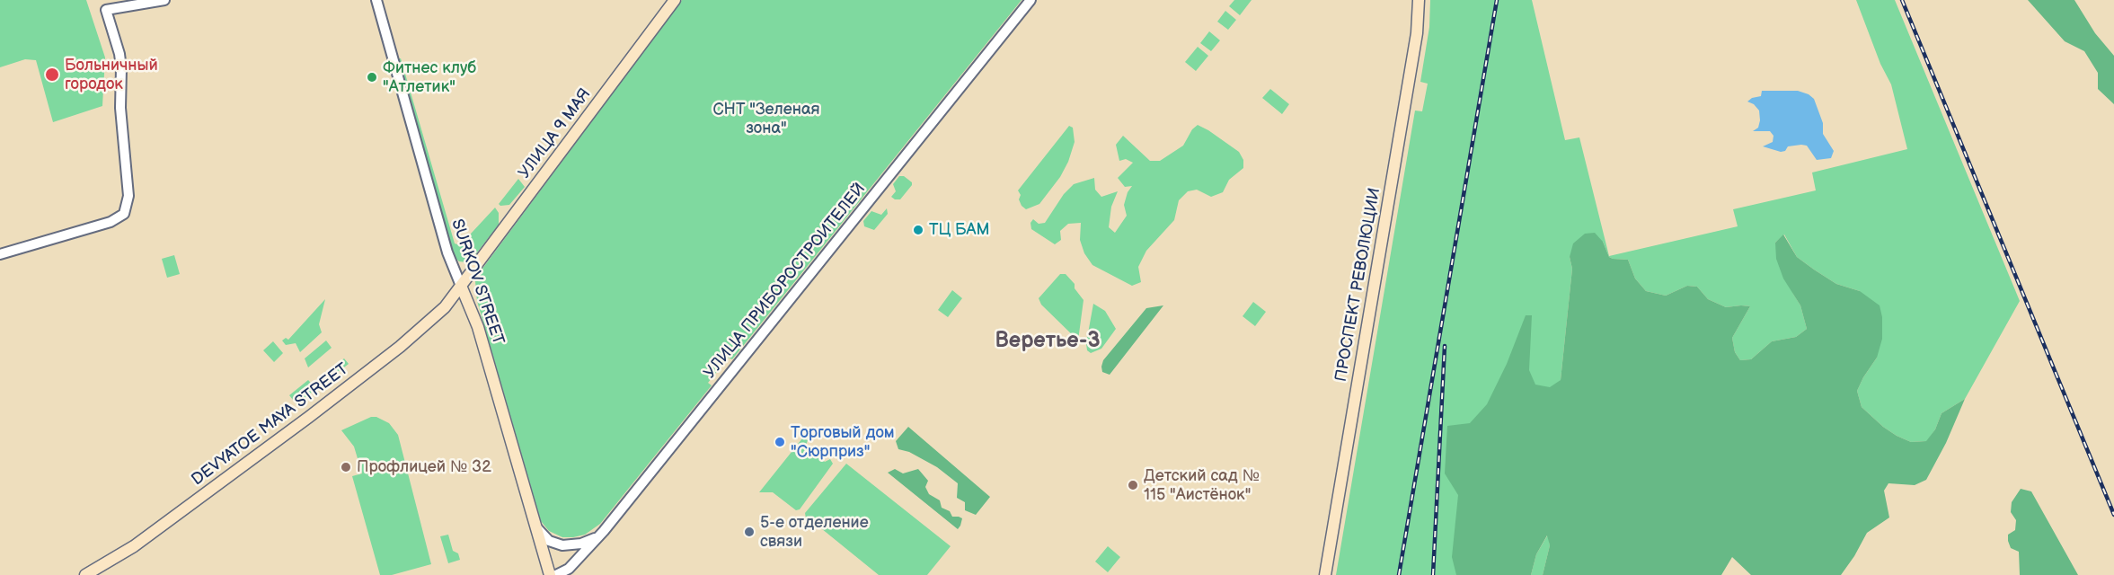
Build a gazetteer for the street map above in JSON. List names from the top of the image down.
{
  "streets": {
    "main road": [
      "УЛИЦА 9 МАЯ",
      "SURKOV STREET",
      "ПРОСПЕКТ РЕВОЛЮЦИИ",
      "DEVYATOE MAYA STREET"
    ],
    "street": ["УЛИЦА ПРИБОРОСТРОИТЕЛЕЙ"]
  },
  "crossings": [
    ["УЛИЦА 9 МАЯ", "SURKOV STREET"],
    ["УЛИЦА 9 МАЯ", "DEVYATOE MAYA STREET"],
    ["SURKOV STREET", "DEVYATOE MAYA STREET"]
  ],
  "districts": ["Веретье-3"],
  "parks": ["СНТ \"Зеленая зона\""],
  "places": [
    "Больничный городок",
    "Фитнес клуб \"Атлетик\"",
    "ТЦ БАМ",
    "Торговый дом \"Сюрприз\"",
    "Профлицей № 32",
    "Детский сад № 115 \"Аистёнок\"",
    "5-е отделение связи"
  ]
}
